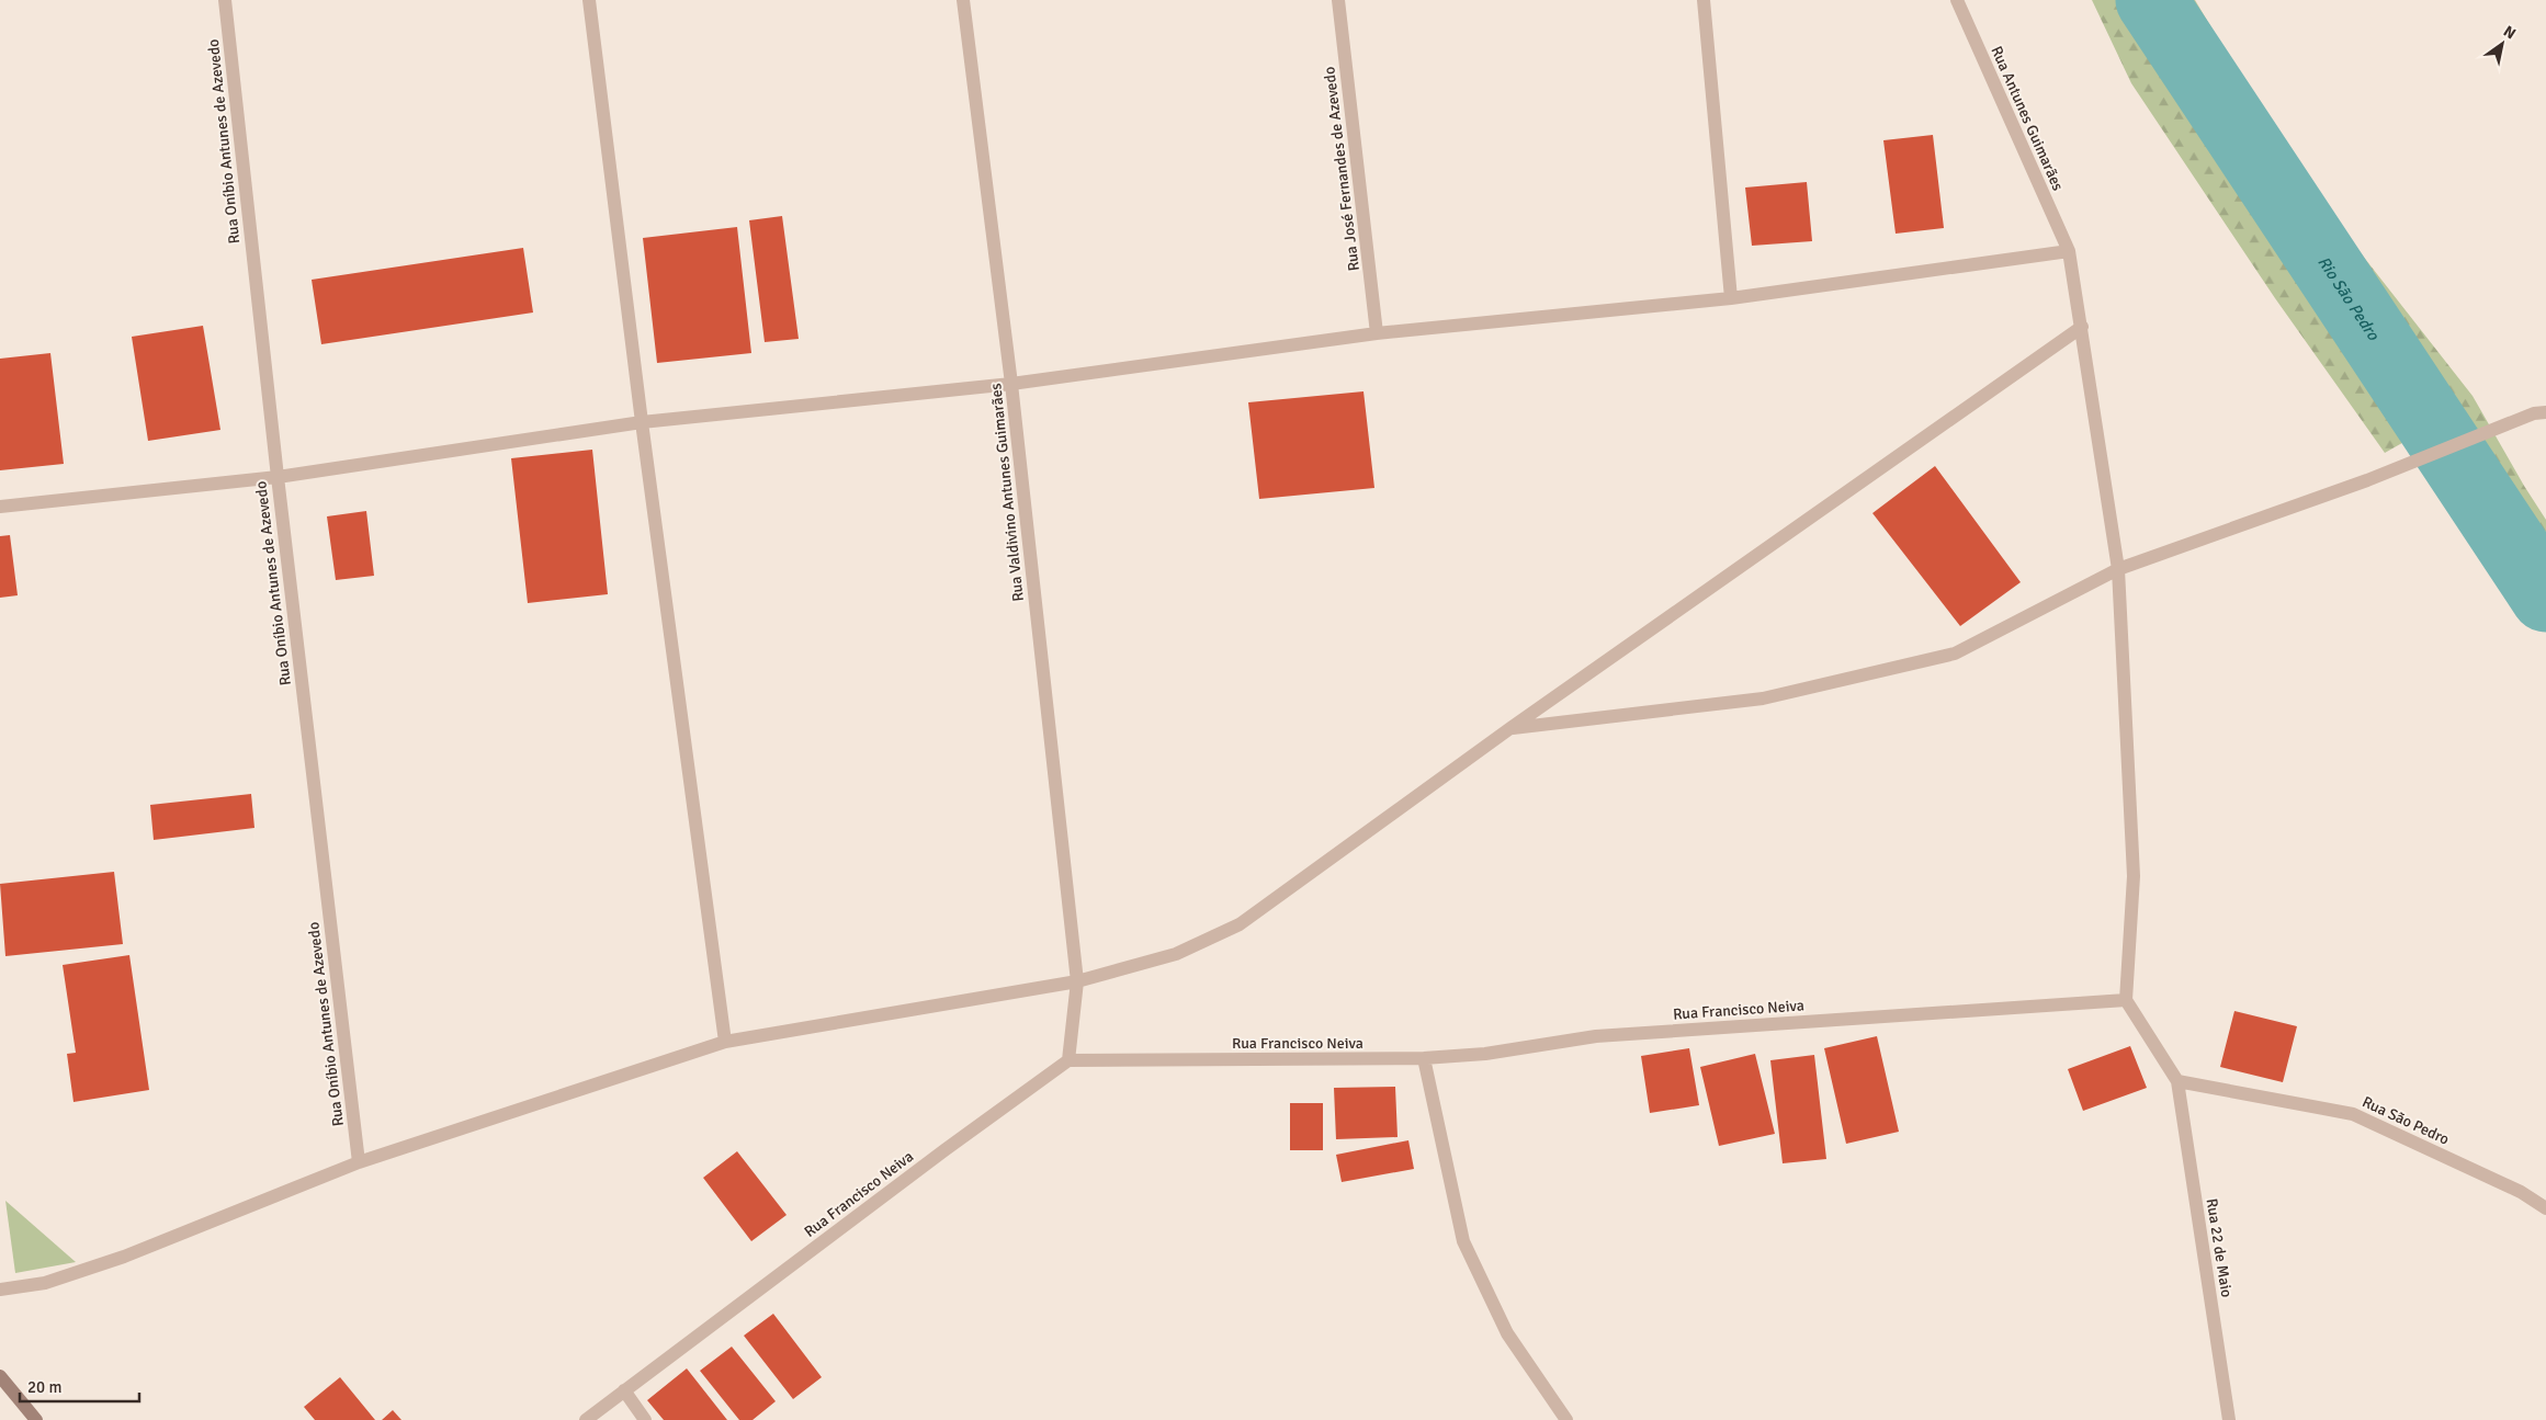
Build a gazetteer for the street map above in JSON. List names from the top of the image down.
{
  "streets": {
    "street": [
      "Rua Antunes Guimarães",
      "Rua Oníbio Antunes de Azevedo",
      "Rua José Fernandes de Azevedo",
      "Rua Valdivino Antunes Guimarães",
      "Rua Francisco Neiva",
      "Rua São Pedro",
      "Rua 22 de Maio"
    ]
  },
  "crossings": [
    ["Rua Antunes Guimarães", "Rua Francisco Neiva"],
    ["Rua Valdivino Antunes Guimarães", "Rua Francisco Neiva"],
    ["Rua São Pedro", "Rua 22 de Maio"]
  ],
  "water": ["Rio São Pedro"],
  "scale_bar": "20 m",
  "north": "top right"
}
